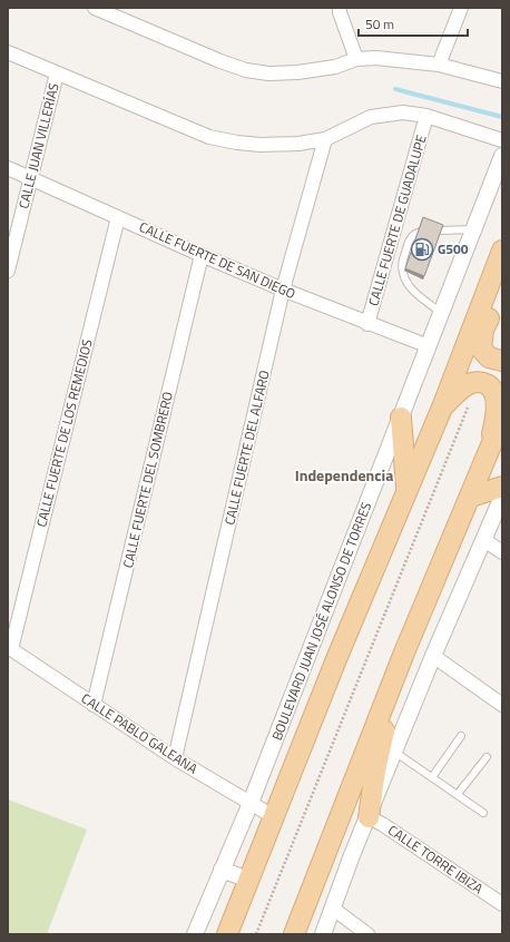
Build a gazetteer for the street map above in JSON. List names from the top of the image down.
{
  "streets": {
    "main road": ["BOULEVARD JUAN JOSÉ ALONSO DE TORRES"],
    "street": [
      "CALLE JUAN VILLERÍAS",
      "CALLE FUERTE DE GUADALUPE",
      "CALLE FUERTE DE SAN DIEGO",
      "CALLE FUERTE DE LOS REMEDIOS",
      "CALLE FUERTE DEL ALFARO",
      "CALLE FUERTE DEL SOMBRERO",
      "CALLE PABLO GALEANA",
      "CALLE TORRE IBIZA"
    ]
  },
  "crossings": [
    ["CALLE JUAN VILLERÍAS", "CALLE FUERTE DE SAN DIEGO"],
    ["CALLE FUERTE DE GUADALUPE", "CALLE FUERTE DE SAN DIEGO"],
    ["CALLE FUERTE DE SAN DIEGO", "CALLE FUERTE DE LOS REMEDIOS"],
    ["CALLE FUERTE DE SAN DIEGO", "CALLE FUERTE DEL ALFARO"],
    ["CALLE FUERTE DE SAN DIEGO", "CALLE FUERTE DEL SOMBRERO"],
    ["CALLE FUERTE DE SAN DIEGO", "BOULEVARD JUAN JOSÉ ALONSO DE TORRES"],
    ["CALLE FUERTE DE LOS REMEDIOS", "CALLE PABLO GALEANA"],
    ["CALLE FUERTE DEL ALFARO", "CALLE PABLO GALEANA"],
    ["CALLE FUERTE DEL SOMBRERO", "CALLE PABLO GALEANA"],
    ["BOULEVARD JUAN JOSÉ ALONSO DE TORRES", "CALLE PABLO GALEANA"]
  ],
  "districts": ["Independencia"],
  "places": {
    "fuel station": ["G500"]
  },
  "scale_bar": "50 m"
}
